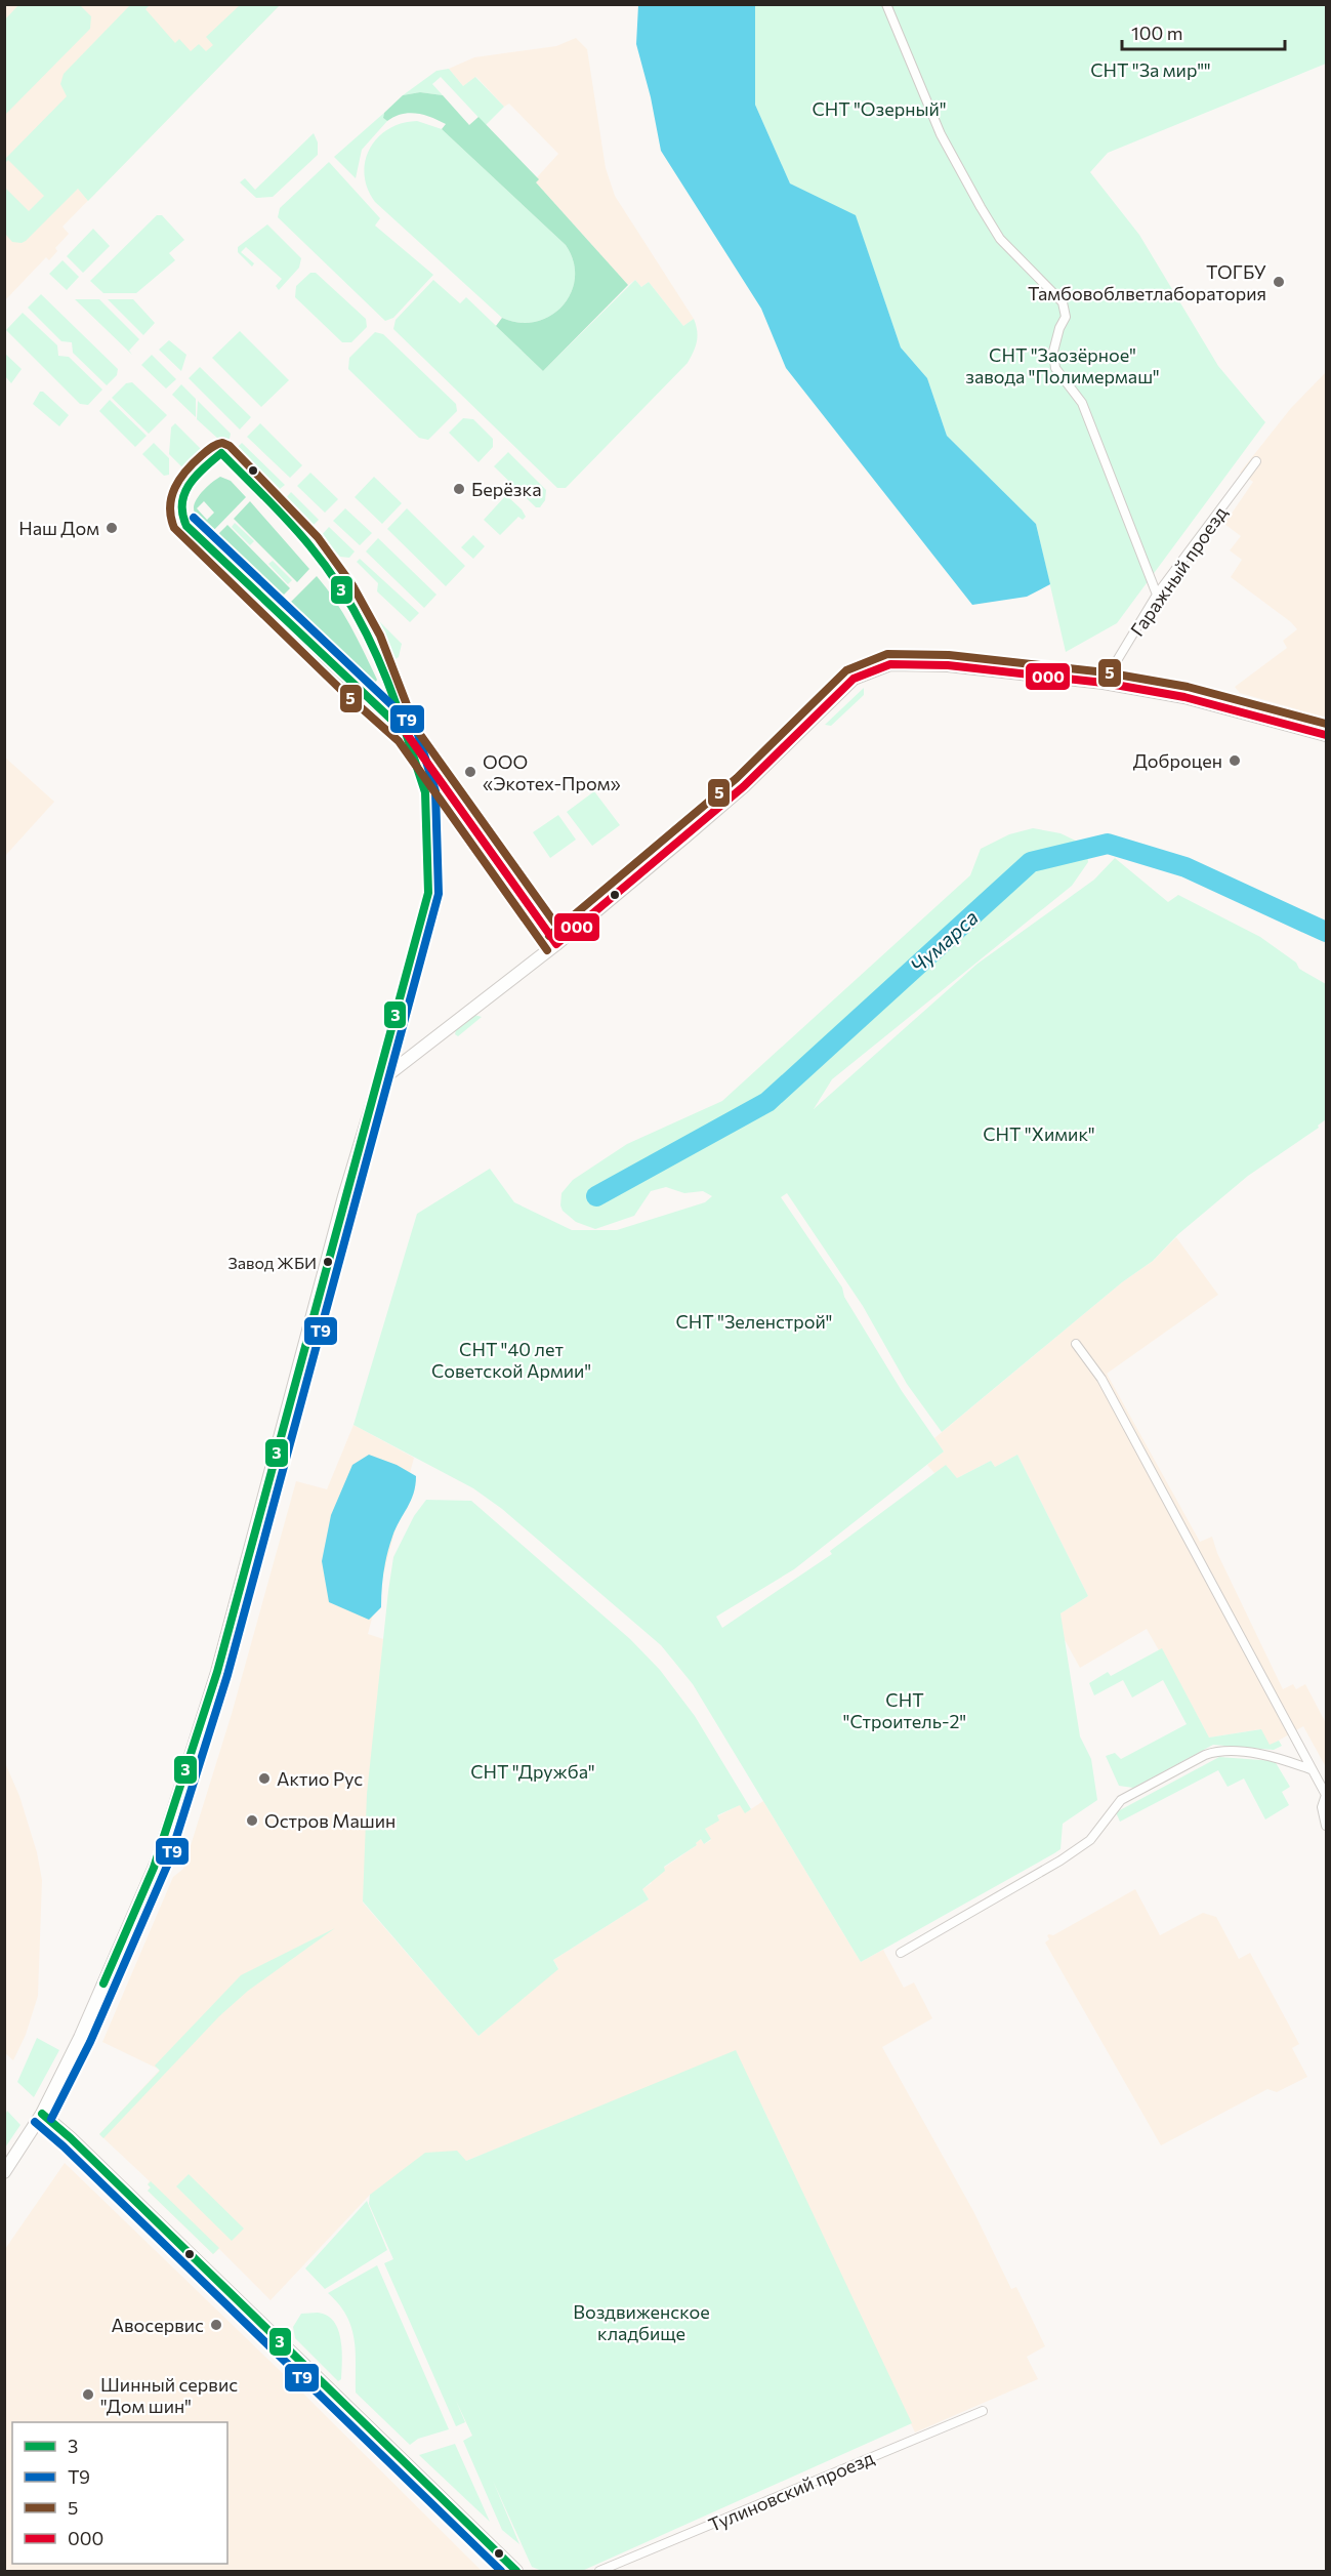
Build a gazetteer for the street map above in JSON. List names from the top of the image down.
{
  "streets": {
    "street": ["Гаражный проезд", "Тулиновский проезд"]
  },
  "water": ["Чумарса"],
  "parks": [
    "СНТ \"За мир\"\"",
    "СНТ \"Озерный\"",
    "СНТ \"Заозёрное\" завода \"Полимермаш\"",
    "СНТ \"Химик\"",
    "СНТ \"Зеленстрой\"",
    "СНТ \"40 лет Советской Армии\"",
    "СНТ \"Строитель-2\"",
    "СНТ \"Дружба\"",
    "Воздвиженское кладбище"
  ],
  "places": [
    "ТОГБУ Тамбовоблветлаборатория",
    "Берёзка",
    "Наш Дом",
    "Доброцен",
    "ООО «Экотех-Пром»",
    "Завод ЖБИ",
    "Актио Рус",
    "Остров Машин",
    "Авосервис",
    "Шинный сервис \"Дом шин\""
  ],
  "lines": [
    "transit line 5",
    "transit line 3",
    "transit line Т9",
    "transit line 000"
  ],
  "legend": [
    "3",
    "Т9",
    "5",
    "000"
  ],
  "scale_bar": "100 m"
}
